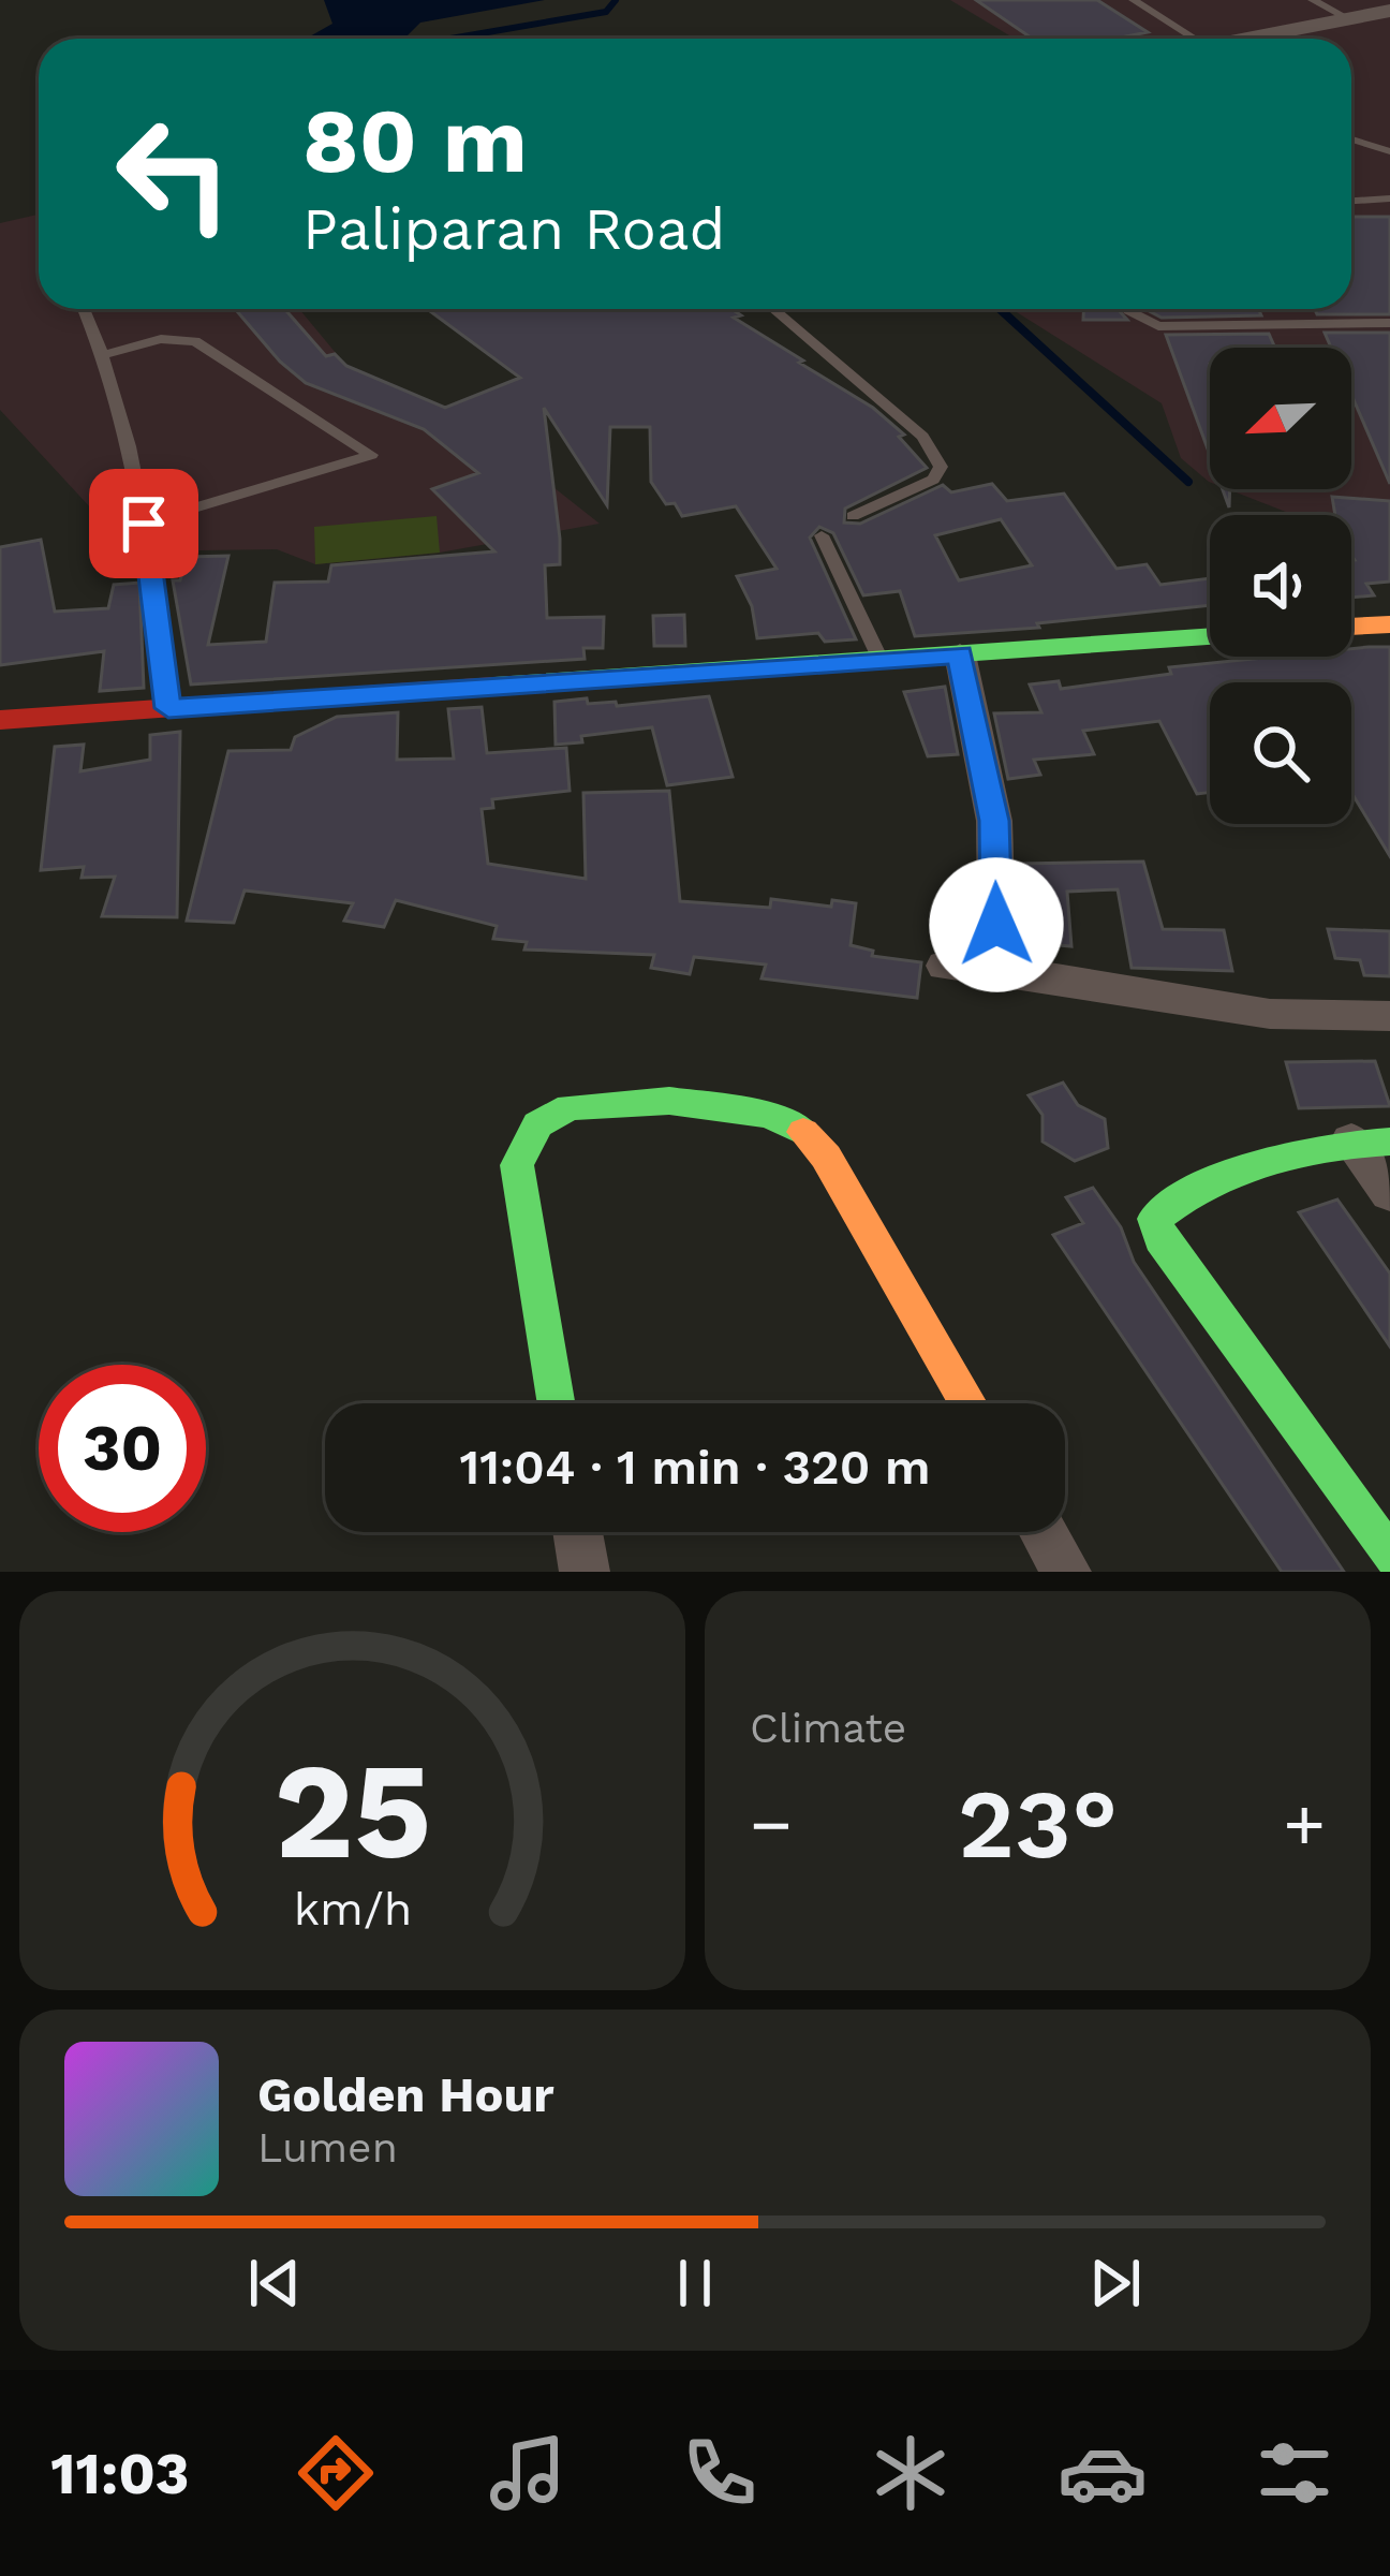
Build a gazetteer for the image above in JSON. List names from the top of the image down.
{
  "north": "bottom left",
  "page": {
    "turn": ["80 m", "Paliparan Road"],
    "limit": "30",
    "trip": "11:04 · 1 min · 320 m",
    "tile": "Climate",
    "heat": ["−", "23°", "+"],
    "song": ["Golden Hour", "Lumen"],
    "tabs": "11:03",
    "gauge": ["25", "km/h"]
  }
}
